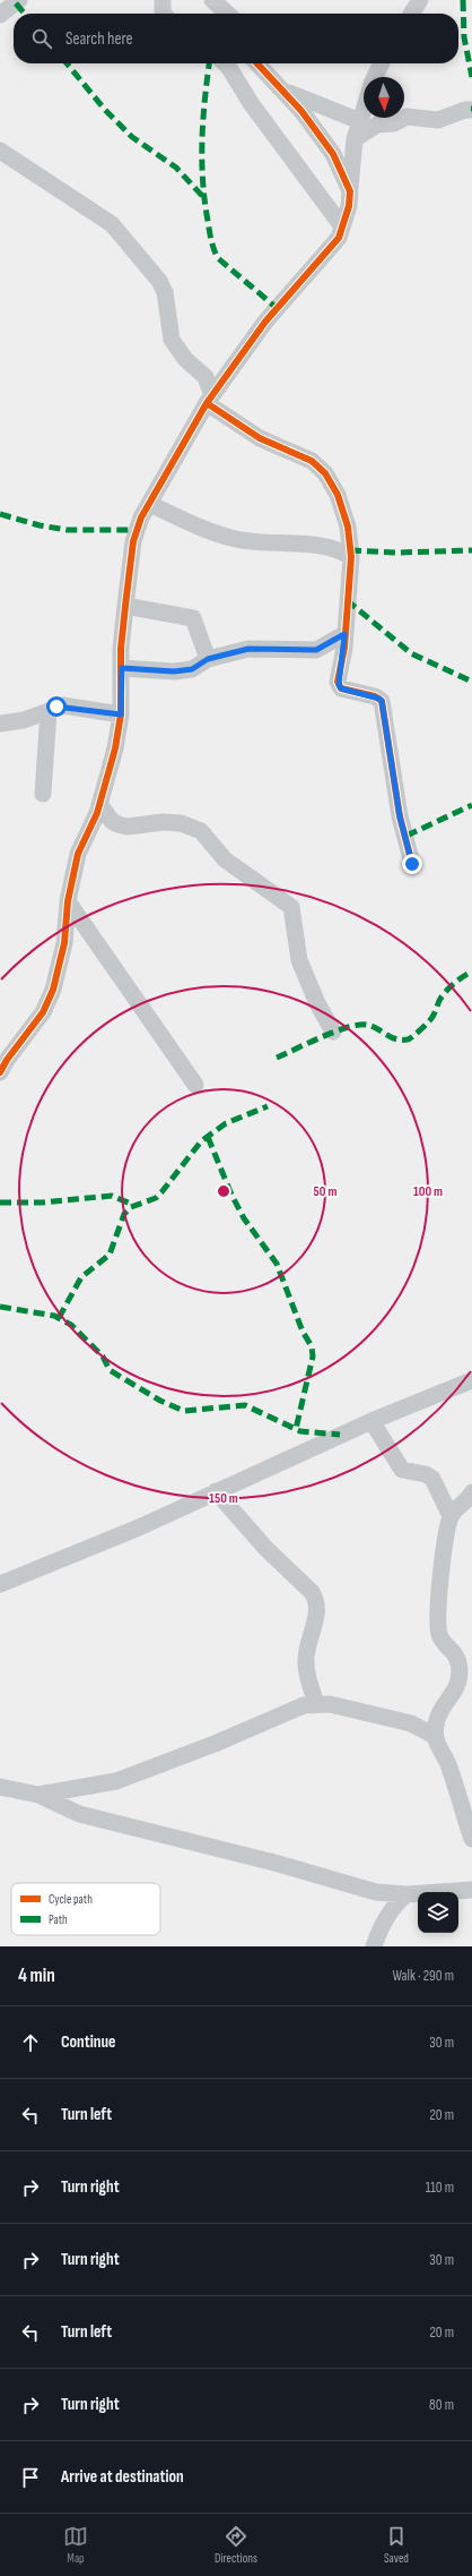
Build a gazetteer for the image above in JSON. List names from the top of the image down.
{
  "legend": ["Cycle path", "Path"],
  "north": "bottom",
  "page": {
    "search": "Search here",
    "heading": ["4 min", "Walk · 290 m"],
    "list": [
      ["Continue", "30 m"],
      ["Turn left", "20 m"],
      ["Turn right", "110 m"],
      ["Turn right", "30 m"],
      ["Turn left", "20 m"],
      ["Turn right", "80 m"],
      "Arrive at destination"
    ],
    "nav": ["Map", "Directions", "Saved"]
  },
  "rings": ["50 m", "100 m", "150 m"]
}
